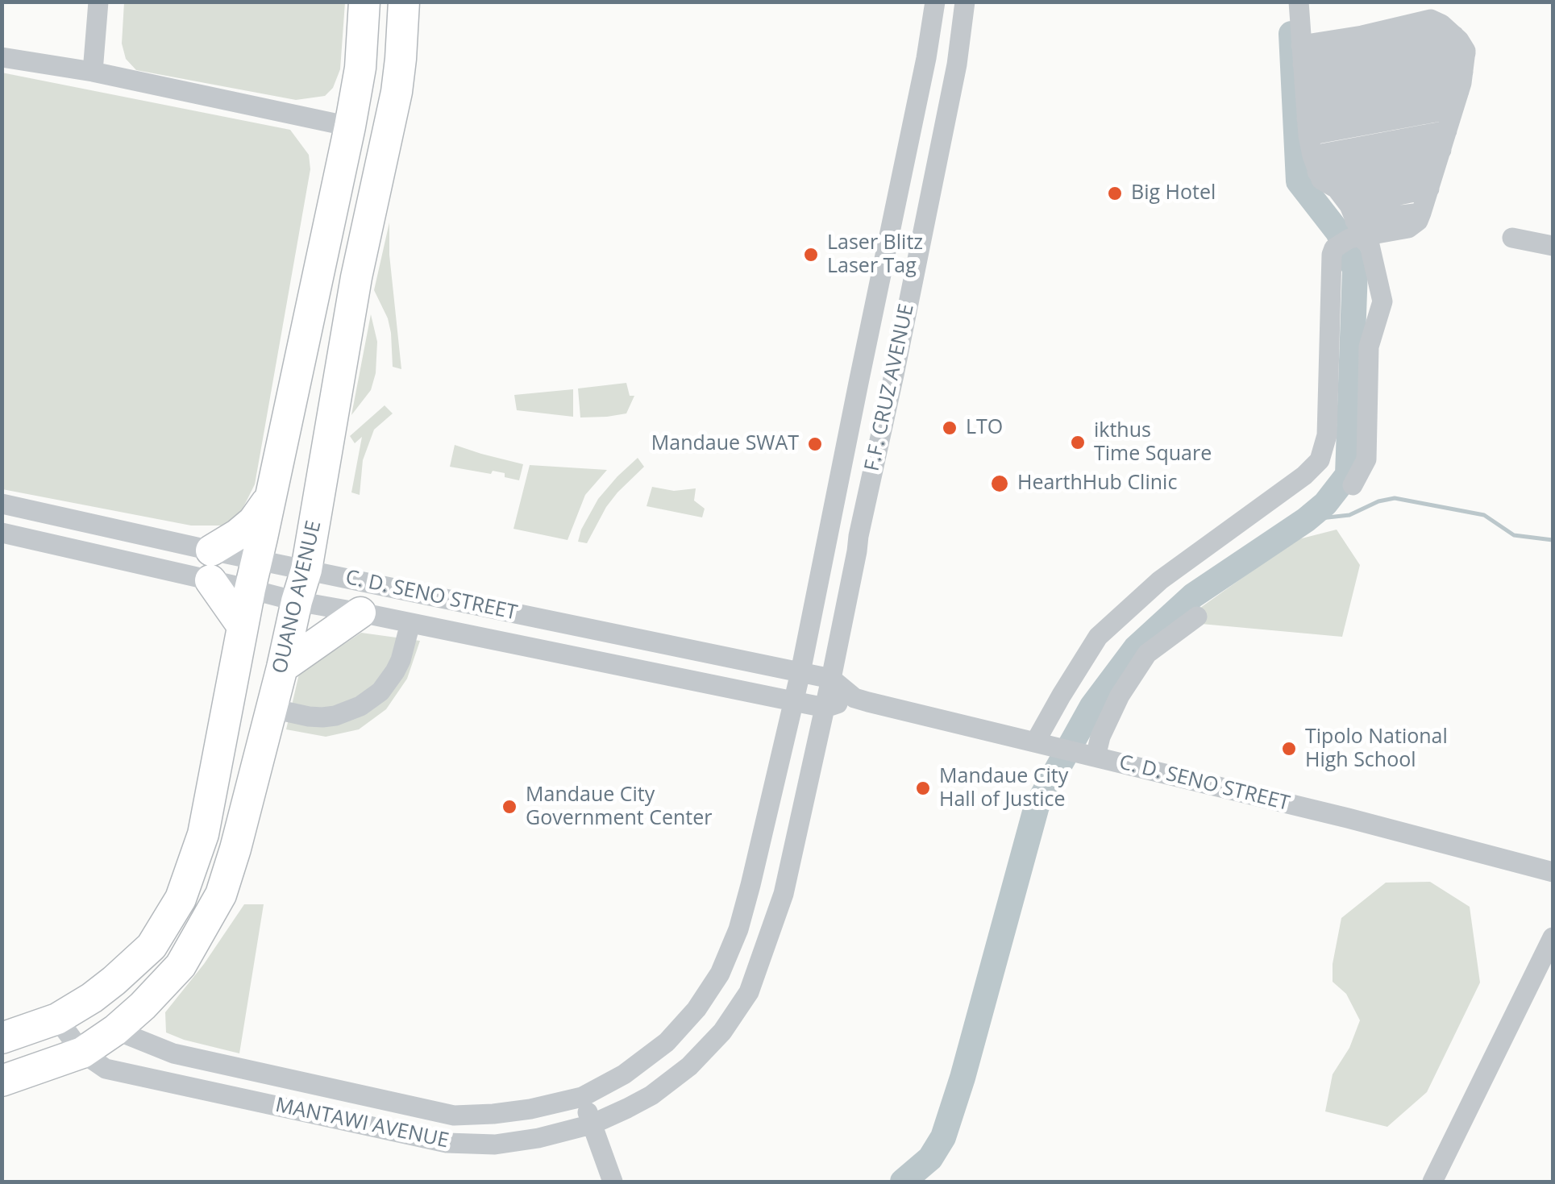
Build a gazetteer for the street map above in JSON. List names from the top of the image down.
{
  "streets": {
    "highway": ["OUANO AVENUE"],
    "street": ["F.F. CRUZ AVENUE", "C. D. SENO STREET", "MANTAWI AVENUE"]
  },
  "crossings": [
    ["F.F. CRUZ AVENUE", "C. D. SENO STREET"],
    ["F.F. CRUZ AVENUE", "MANTAWI AVENUE"],
    ["C. D. SENO STREET", "OUANO AVENUE"],
    ["C. D. SENO STREET", "MANTAWI AVENUE"],
    ["OUANO AVENUE", "MANTAWI AVENUE"]
  ],
  "places": [
    "Big Hotel",
    "Laser Blitz Laser Tag",
    "LTO",
    "ikthus Time Square",
    "Mandaue SWAT",
    "HearthHub Clinic",
    "Tipolo National High School",
    "Mandaue City Hall of Justice",
    "Mandaue City Government Center"
  ]
}
